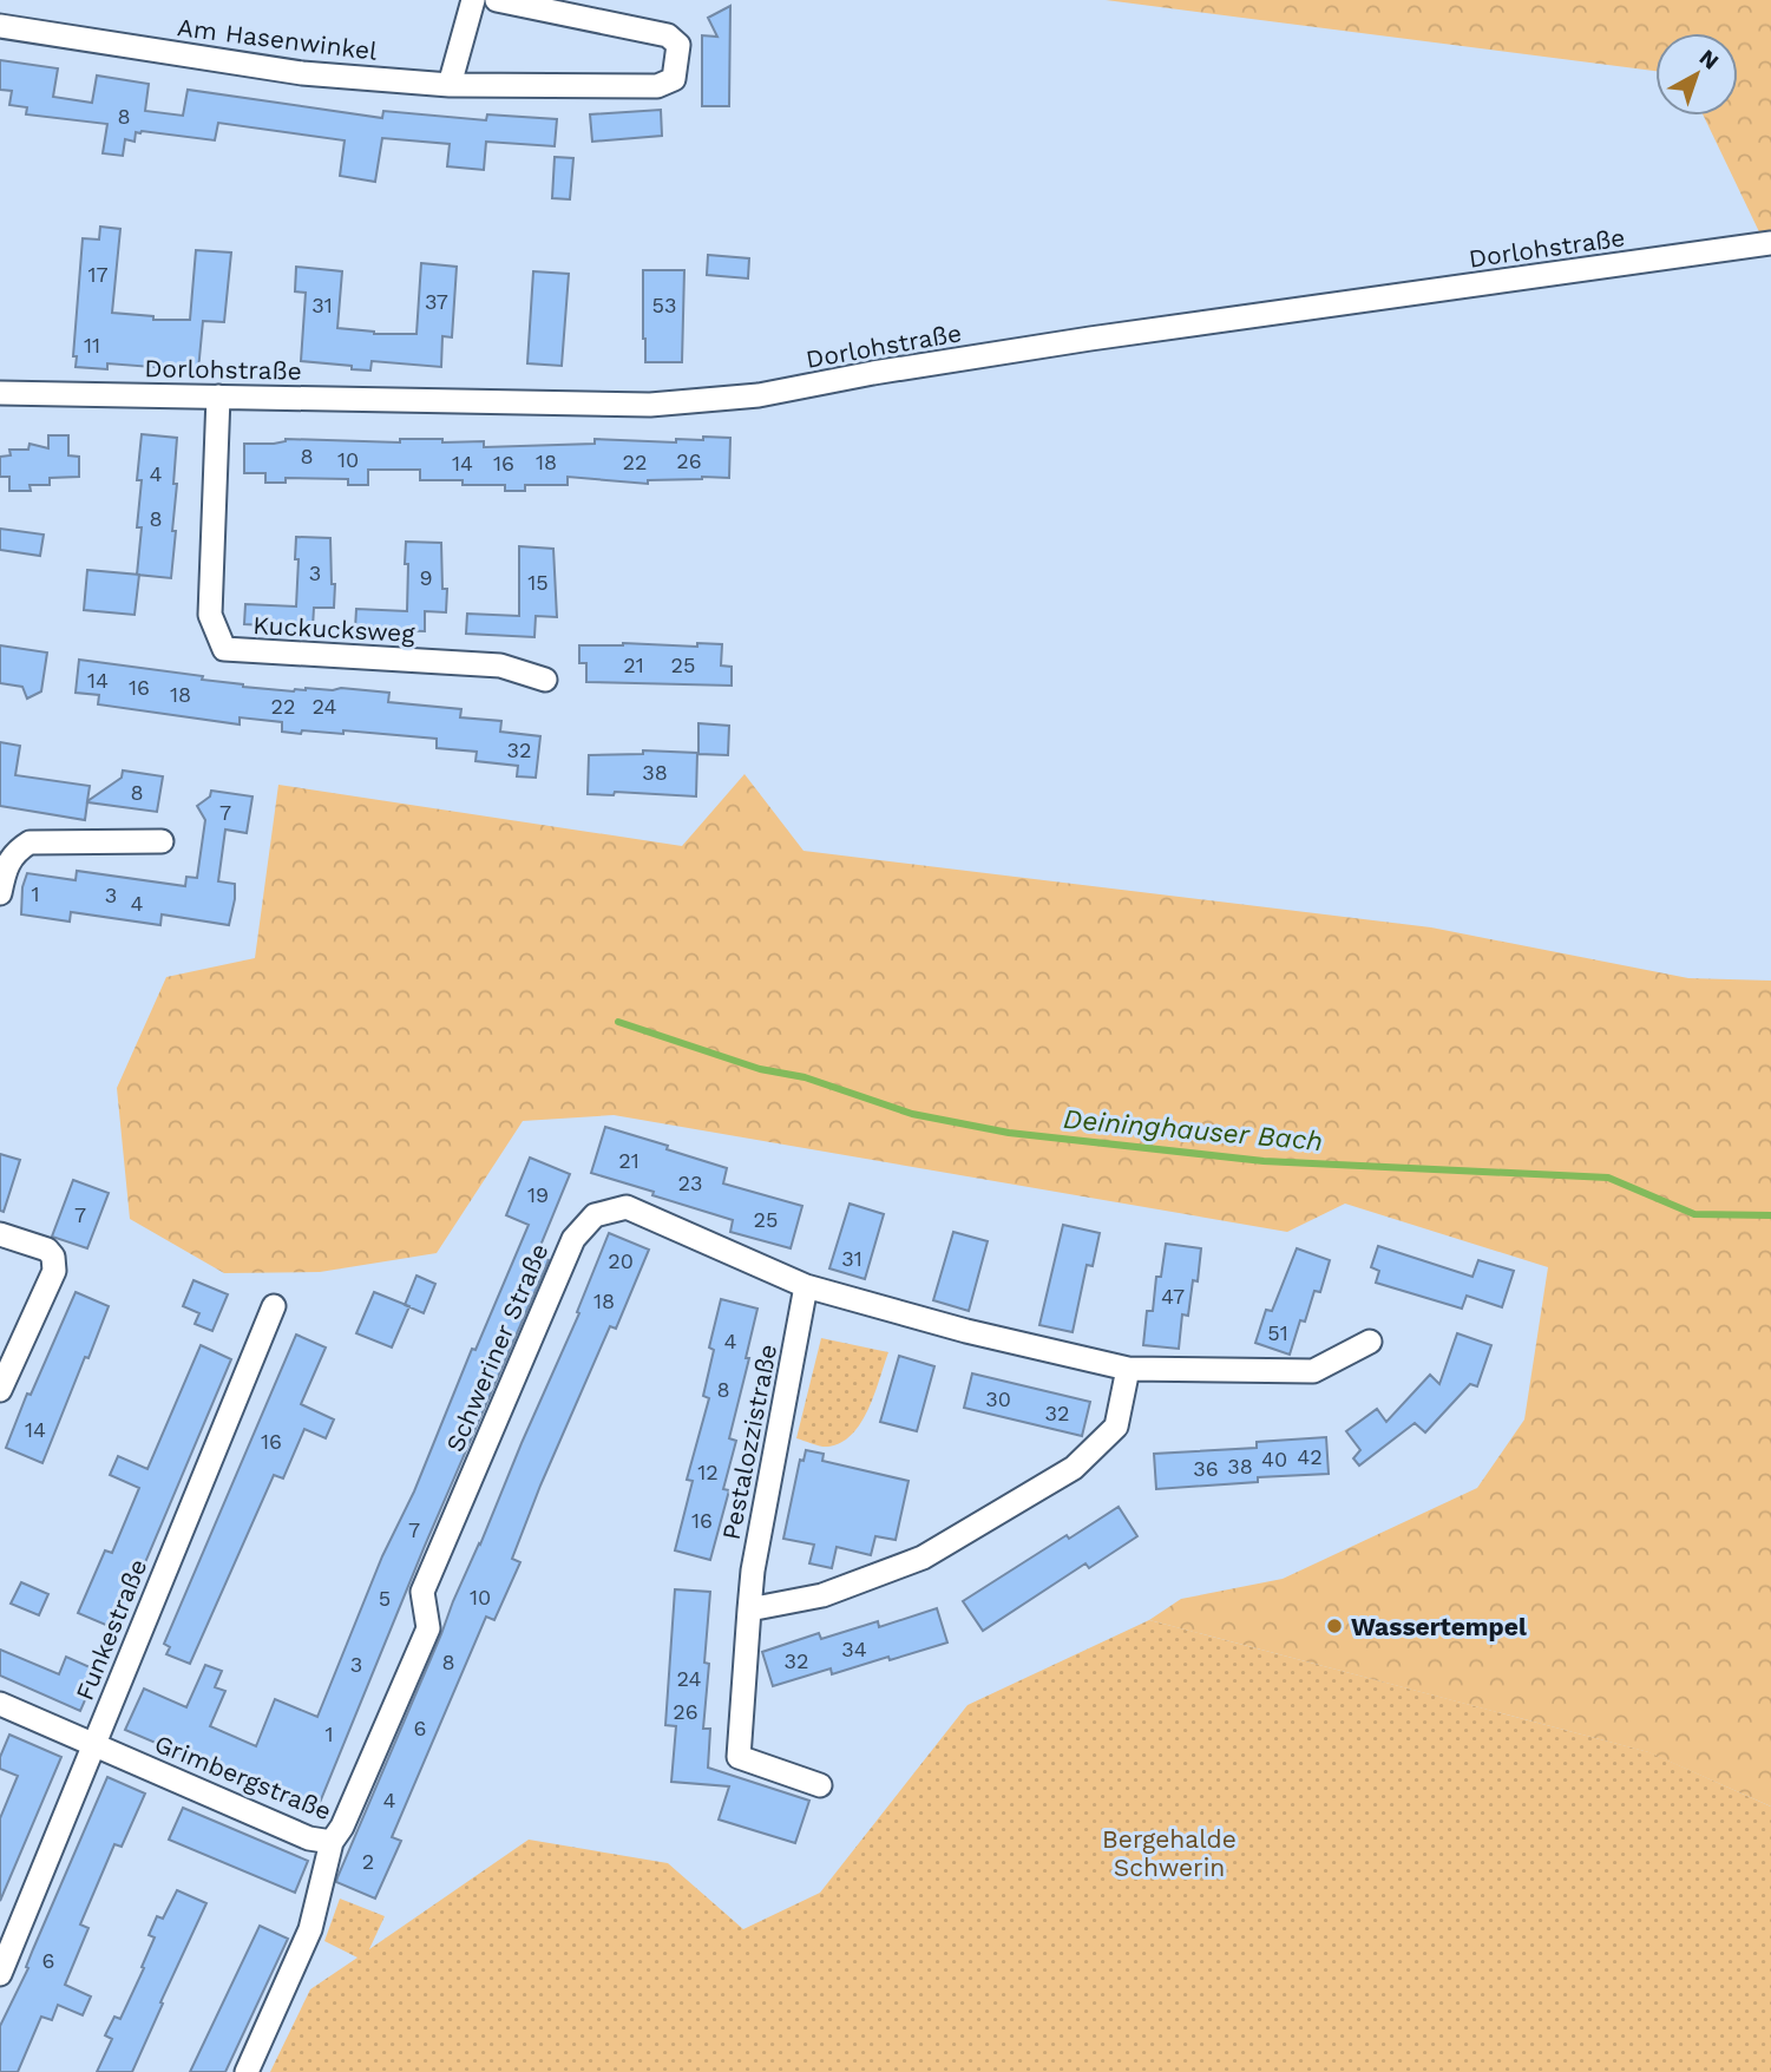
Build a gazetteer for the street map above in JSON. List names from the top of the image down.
{
  "streets": {
    "street": [
      "Am Hasenwinkel",
      "Dorlohstraße",
      "Kuckucksweg",
      "Schweriner Straße",
      "Pestalozzistraße",
      "Funkestraße",
      "Grimbergstraße"
    ]
  },
  "crossings": [
    ["Dorlohstraße", "Kuckucksweg"],
    ["Schweriner Straße", "Pestalozzistraße"],
    ["Schweriner Straße", "Grimbergstraße"],
    ["Funkestraße", "Grimbergstraße"]
  ],
  "water": ["Deininghauser Bach"],
  "parks": ["Bergehalde Schwerin"],
  "places": ["Wassertempel"],
  "house_numbers": [
    "8",
    "17",
    "37",
    "31",
    "53",
    "11",
    "8",
    "10",
    "26",
    "18",
    "22",
    "14",
    "16",
    "4",
    "8",
    "3",
    "9",
    "15",
    "21",
    "25",
    "14",
    "16",
    "18",
    "22",
    "24",
    "32",
    "38",
    "8",
    "7",
    "1",
    "3",
    "4",
    "21",
    "23",
    "19",
    "7",
    "25",
    "31",
    "20",
    "47",
    "18",
    "51",
    "4",
    "8",
    "30",
    "32",
    "14",
    "16",
    "42",
    "40",
    "38",
    "36",
    "12",
    "16",
    "7",
    "10",
    "5",
    "34",
    "32",
    "8",
    "3",
    "24",
    "26",
    "6",
    "1",
    "4",
    "2",
    "6"
  ],
  "north": "top right"
}
